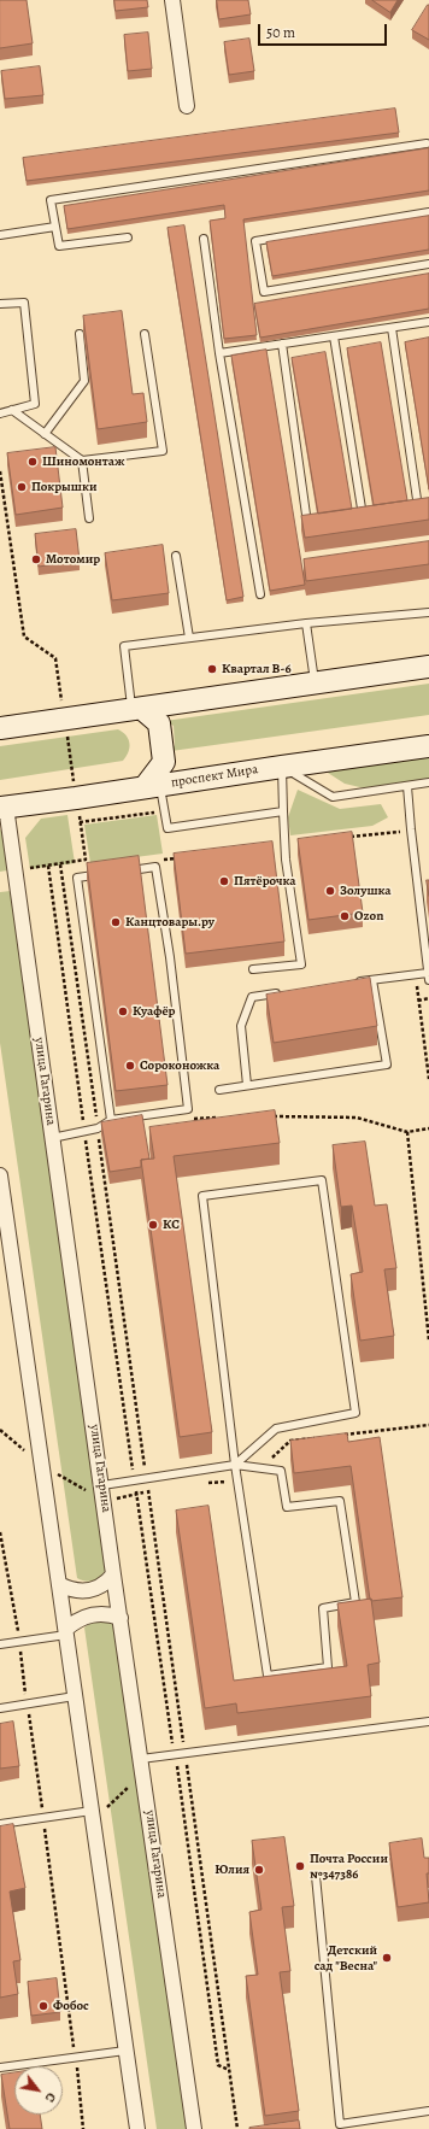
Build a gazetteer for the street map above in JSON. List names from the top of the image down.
{
  "streets": {
    "main road": ["проспект Мира"],
    "street": ["улица Гагарина"]
  },
  "crossings": [
    ["проспект Мира", "улица Гагарина"]
  ],
  "places": [
    "Шиномонтаж",
    "Покрышки",
    "Мотомир",
    "Квартал В-6",
    "Пятёрочка",
    "Золушка",
    "Ozon",
    "Канцтовары.ру",
    "Куафёр",
    "Сороконожка",
    "КС",
    "Почта России №347386",
    "Юлия",
    "Детский сад \"Весна\"",
    "Фобос"
  ],
  "scale_bar": "50 m",
  "north": "bottom right"
}
